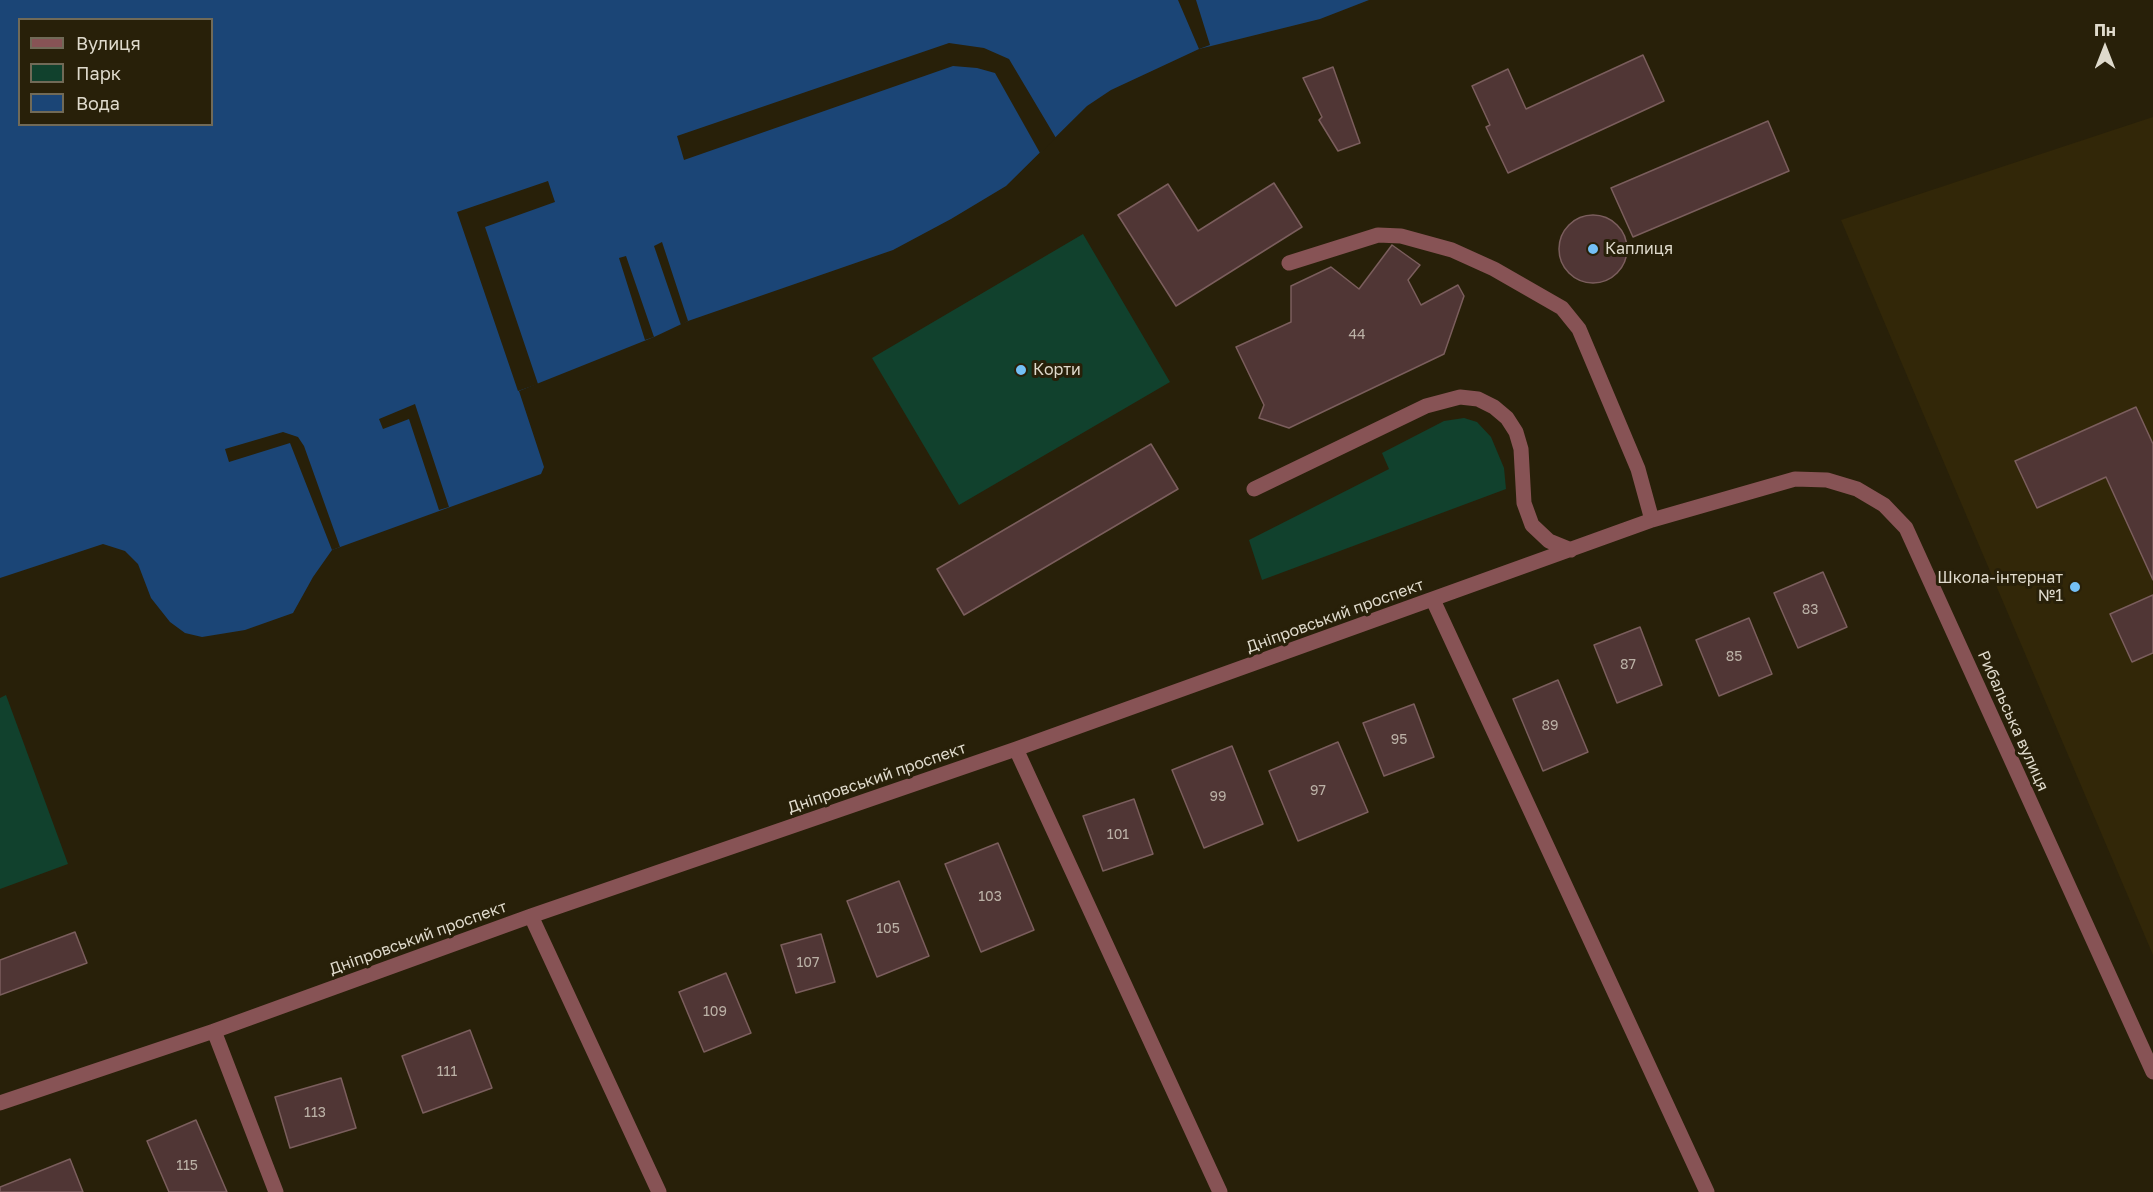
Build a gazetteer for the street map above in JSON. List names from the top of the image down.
{
  "streets": {
    "street": ["Дніпровський проспект", "Рибальська вулиця"]
  },
  "crossings": [
    ["Дніпровський проспект", "Рибальська вулиця"]
  ],
  "places": ["Каплиця", "Корти", "Школа-інтернат №1"],
  "house_numbers": [
    "44",
    "83",
    "85",
    "87",
    "89",
    "95",
    "97",
    "99",
    "101",
    "103",
    "105",
    "107",
    "109",
    "111",
    "113",
    "115"
  ],
  "legend": ["Вулиця", "Парк", "Вода"],
  "north": "top"
}
